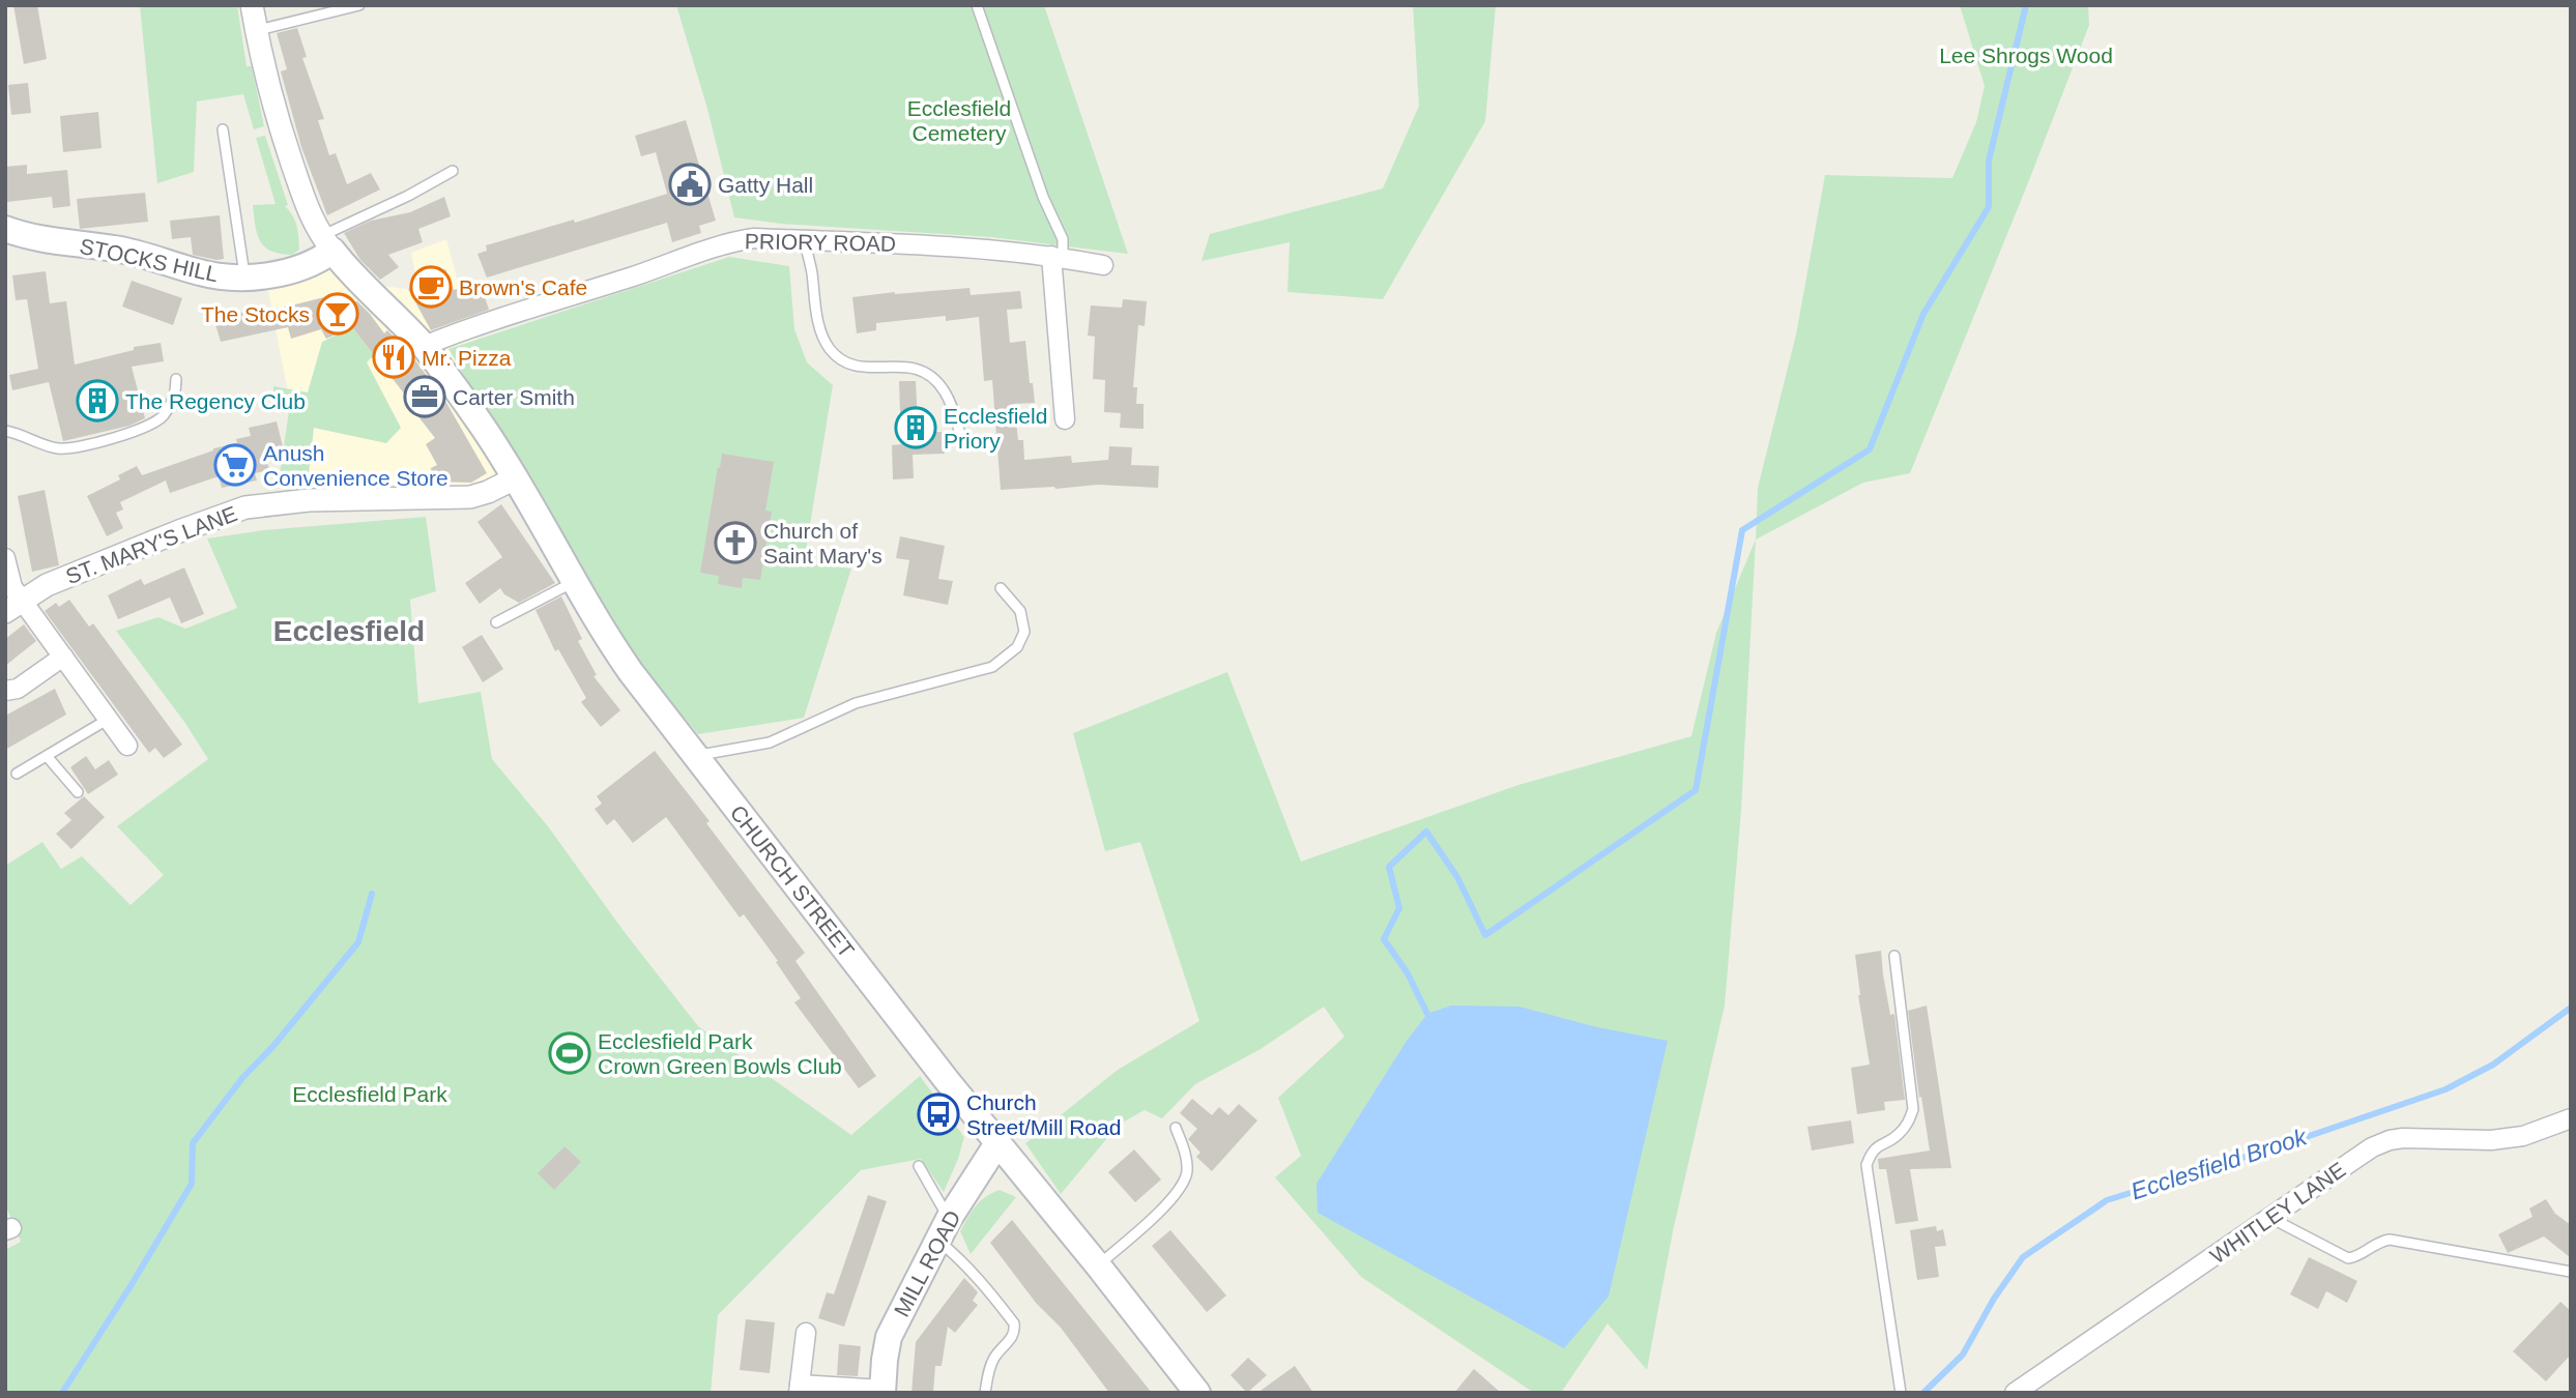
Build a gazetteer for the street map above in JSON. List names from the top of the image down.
{
  "streets": {
    "main road": ["STOCKS HILL", "CHURCH STREET", "MILL ROAD"],
    "street": ["PRIORY ROAD", "ST. MARY'S LANE", "WHITLEY LANE"]
  },
  "crossings": [
    ["PRIORY ROAD", "CHURCH STREET"],
    ["STOCKS HILL", "CHURCH STREET"],
    ["ST. MARY'S LANE", "CHURCH STREET"],
    ["CHURCH STREET", "MILL ROAD"]
  ],
  "districts": ["Ecclesfield"],
  "water": ["Ecclesfield Brook"],
  "parks": ["Lee Shrogs Wood", "Ecclesfield Cemetery", "Ecclesfield Park"],
  "places": {
    "public building": ["Gatty Hall"],
    "cafe": ["Brown's Cafe"],
    "bar": ["The Stocks"],
    "restaurant": ["Mr. Pizza"],
    "office": ["Carter Smith"],
    "building": ["The Regency Club", "Ecclesfield Priory"],
    "supermarket": ["Anush Convenience Store"],
    "church": ["Church of Saint Mary's"],
    "sports": ["Ecclesfield Park Crown Green Bowls Club"],
    "bus stop": ["Church Street/Mill Road"]
  }
}
